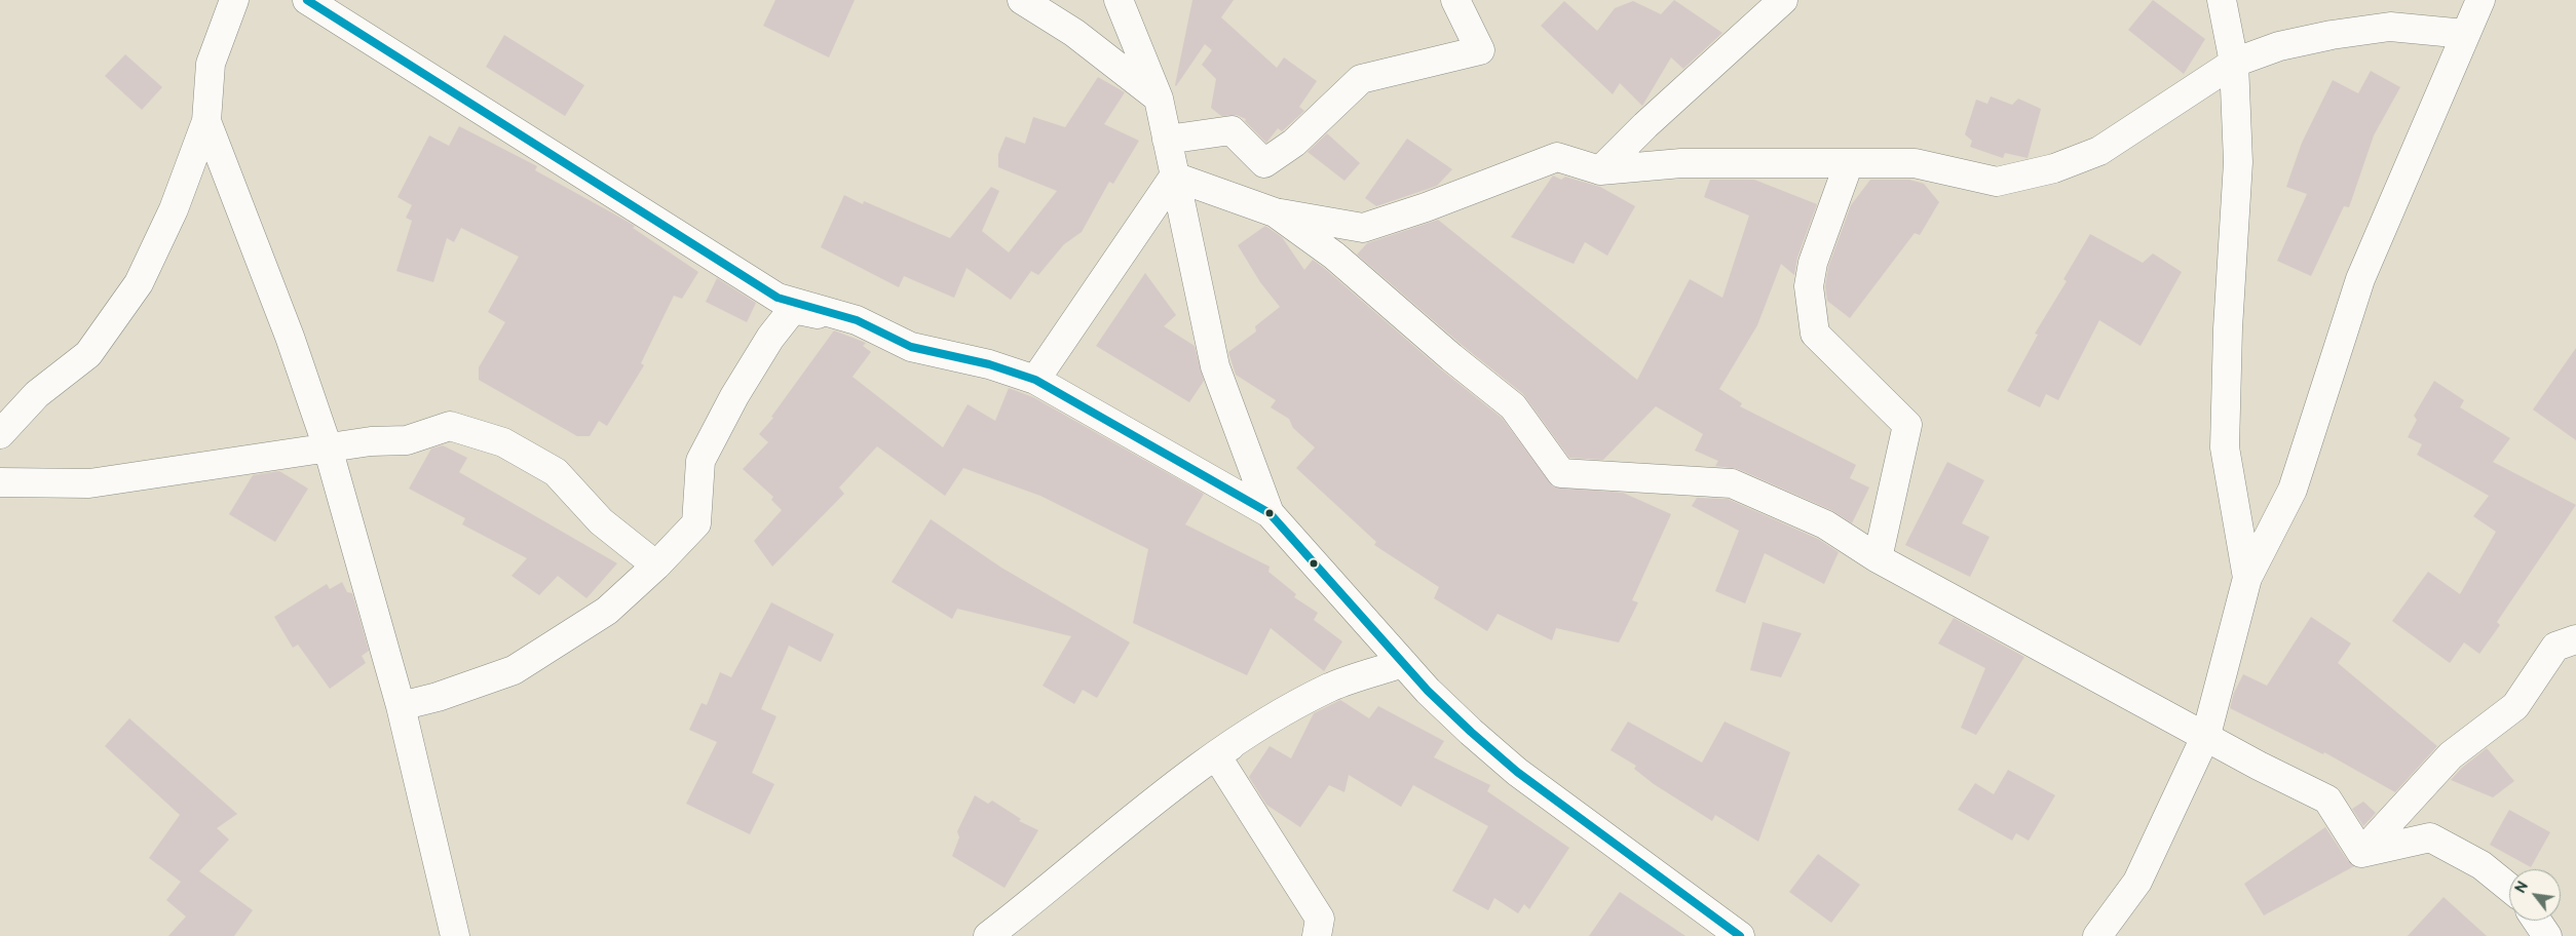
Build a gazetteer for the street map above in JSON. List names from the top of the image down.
{
  "north": "top left"
}
